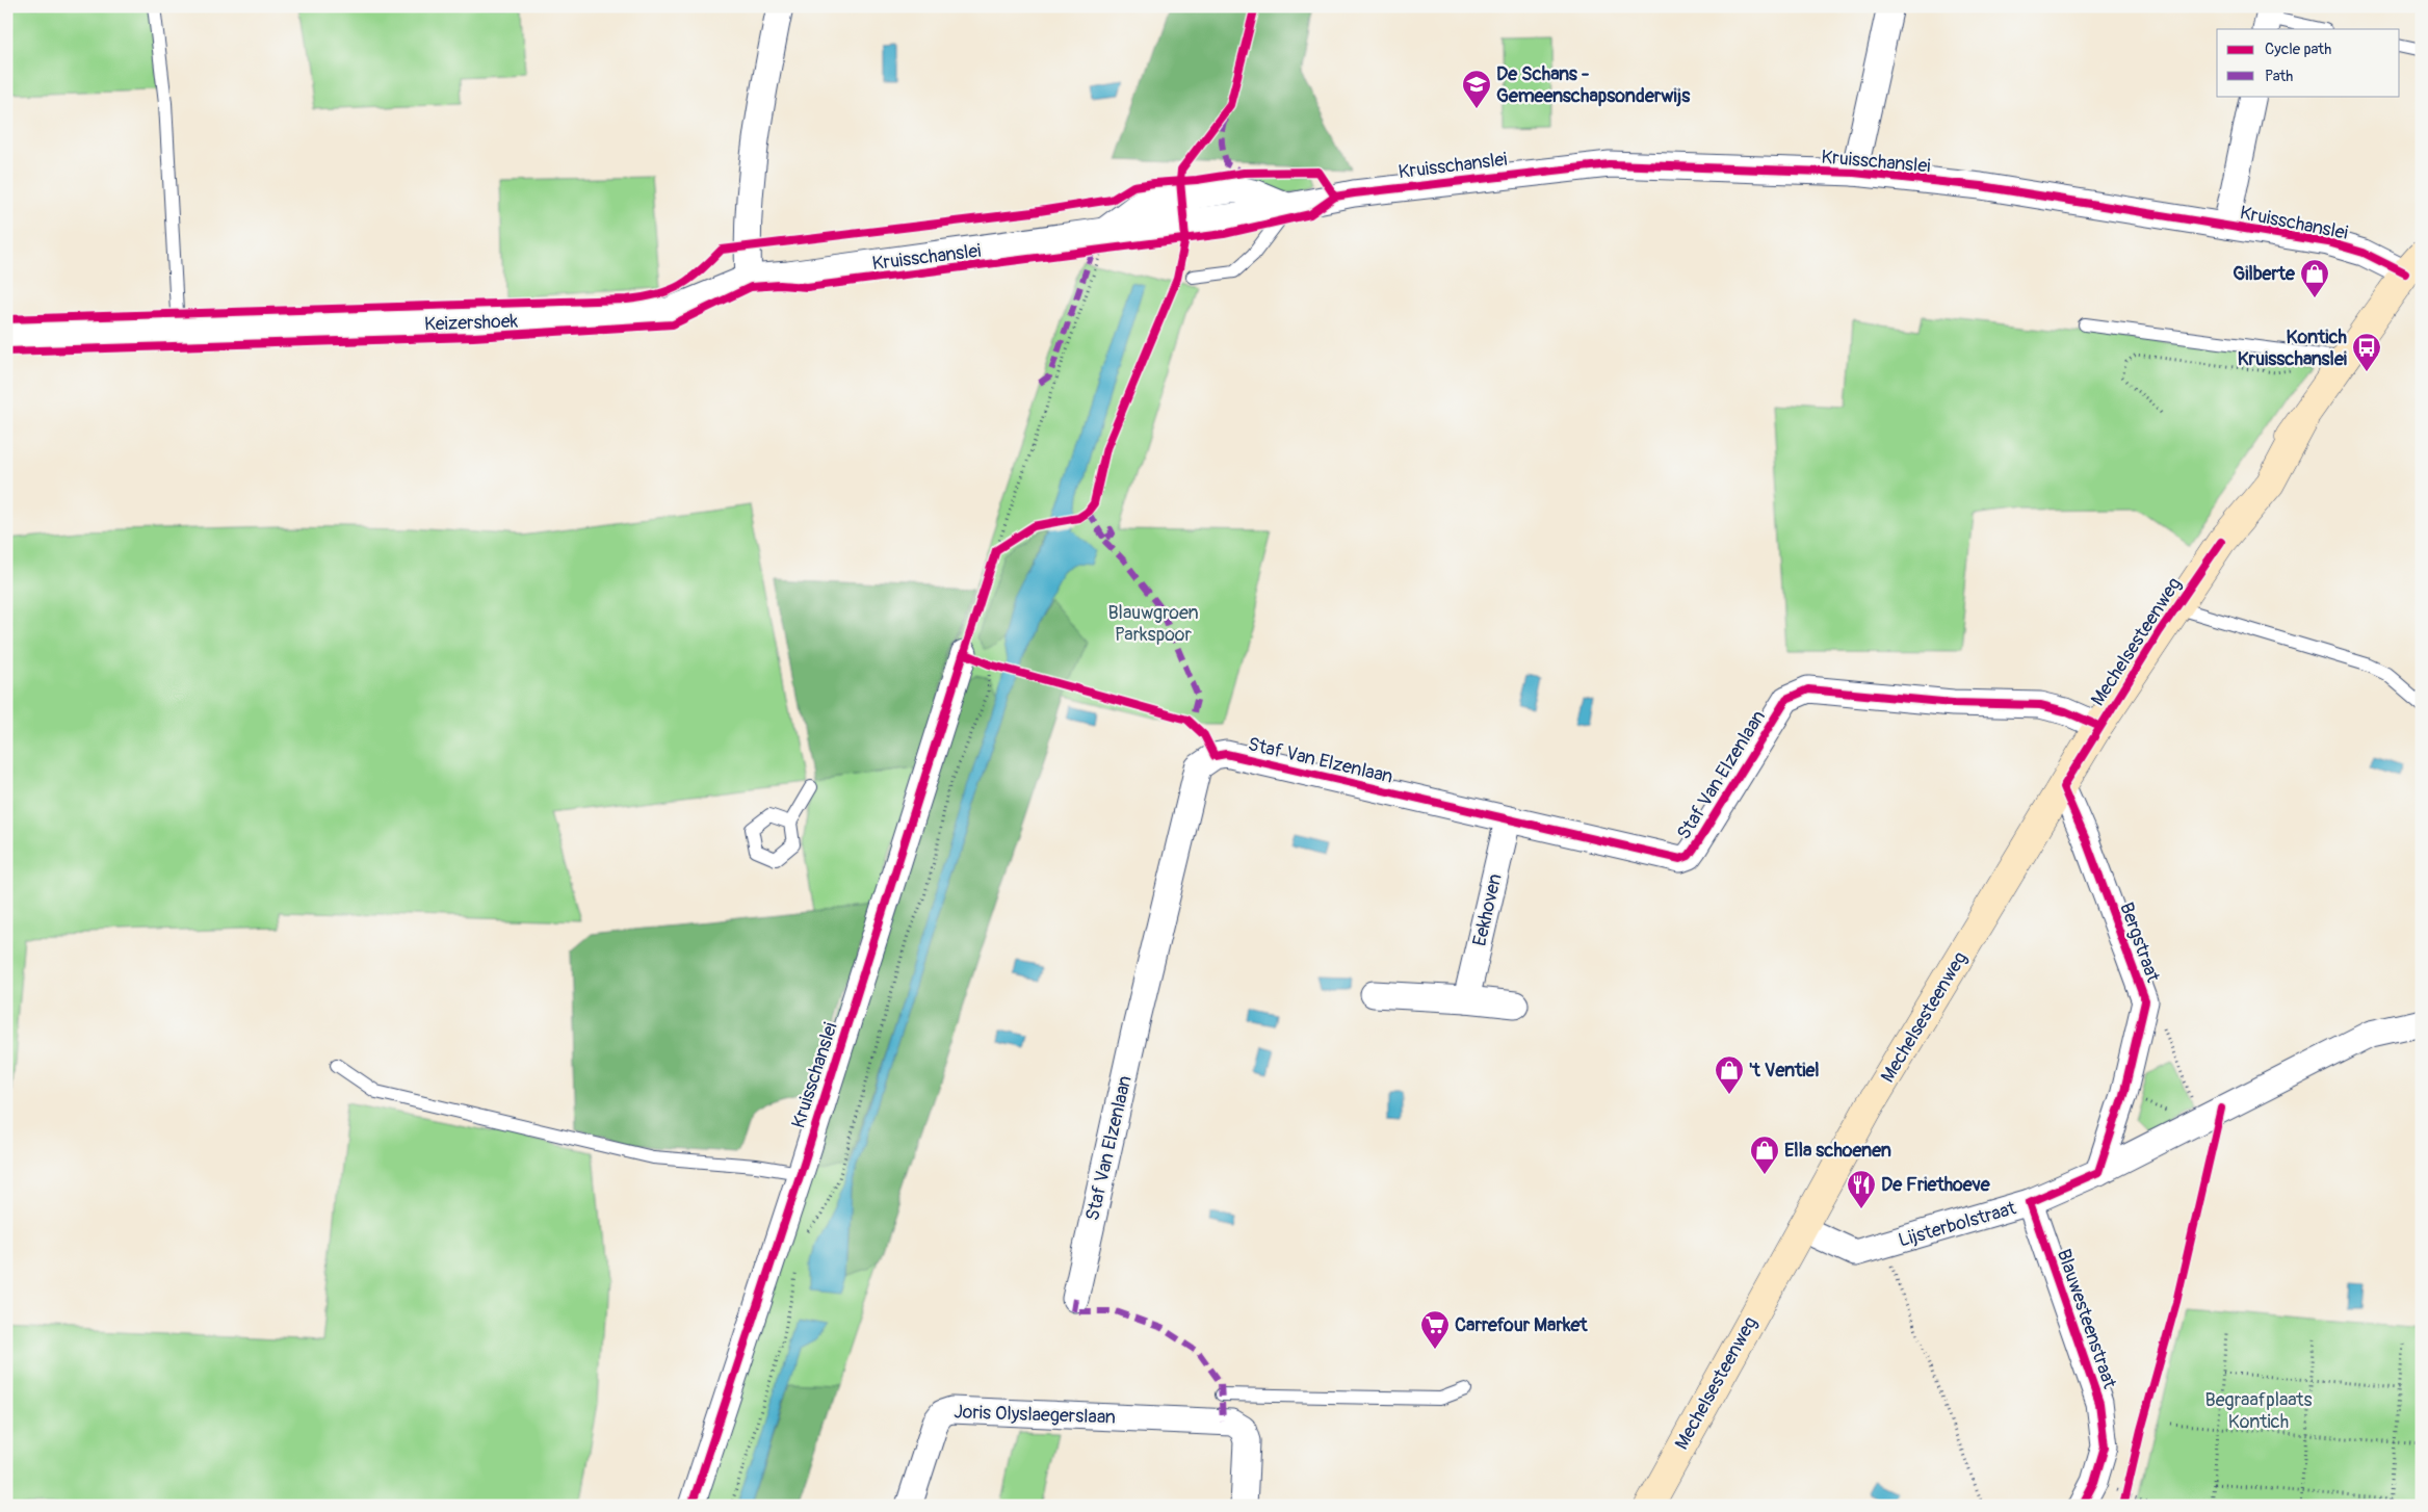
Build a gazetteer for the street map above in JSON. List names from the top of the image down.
{
  "streets": {
    "street": [
      "Kruisschanslei",
      "Keizershoek",
      "Mechelsesteenweg",
      "Staf Van Elzenlaan",
      "Eekhoven",
      "Bergstraat",
      "Lijsterbolstraat",
      "Blauwesteenstraat",
      "Joris Olyslaegerslaan"
    ]
  },
  "crossings": [
    ["Kruisschanslei", "Keizershoek"],
    ["Kruisschanslei", "Mechelsesteenweg"],
    ["Mechelsesteenweg", "Staf Van Elzenlaan"],
    ["Mechelsesteenweg", "Bergstraat"],
    ["Mechelsesteenweg", "Lijsterbolstraat"],
    ["Staf Van Elzenlaan", "Eekhoven"],
    ["Bergstraat", "Lijsterbolstraat"],
    ["Lijsterbolstraat", "Blauwesteenstraat"]
  ],
  "parks": ["Blauwgroen Parkspoor", "Begraafplaats Kontich"],
  "places": {
    "school or university": ["De Schans - Gemeenschapsonderwijs"],
    "shop": ["Gilberte", "'t Ventiel", "Ella schoenen"],
    "bus stop": ["Kontich Kruisschanslei"],
    "restaurant": ["De Friethoeve"],
    "supermarket": ["Carrefour Market"]
  },
  "legend": ["Cycle path", "Path"]
}
